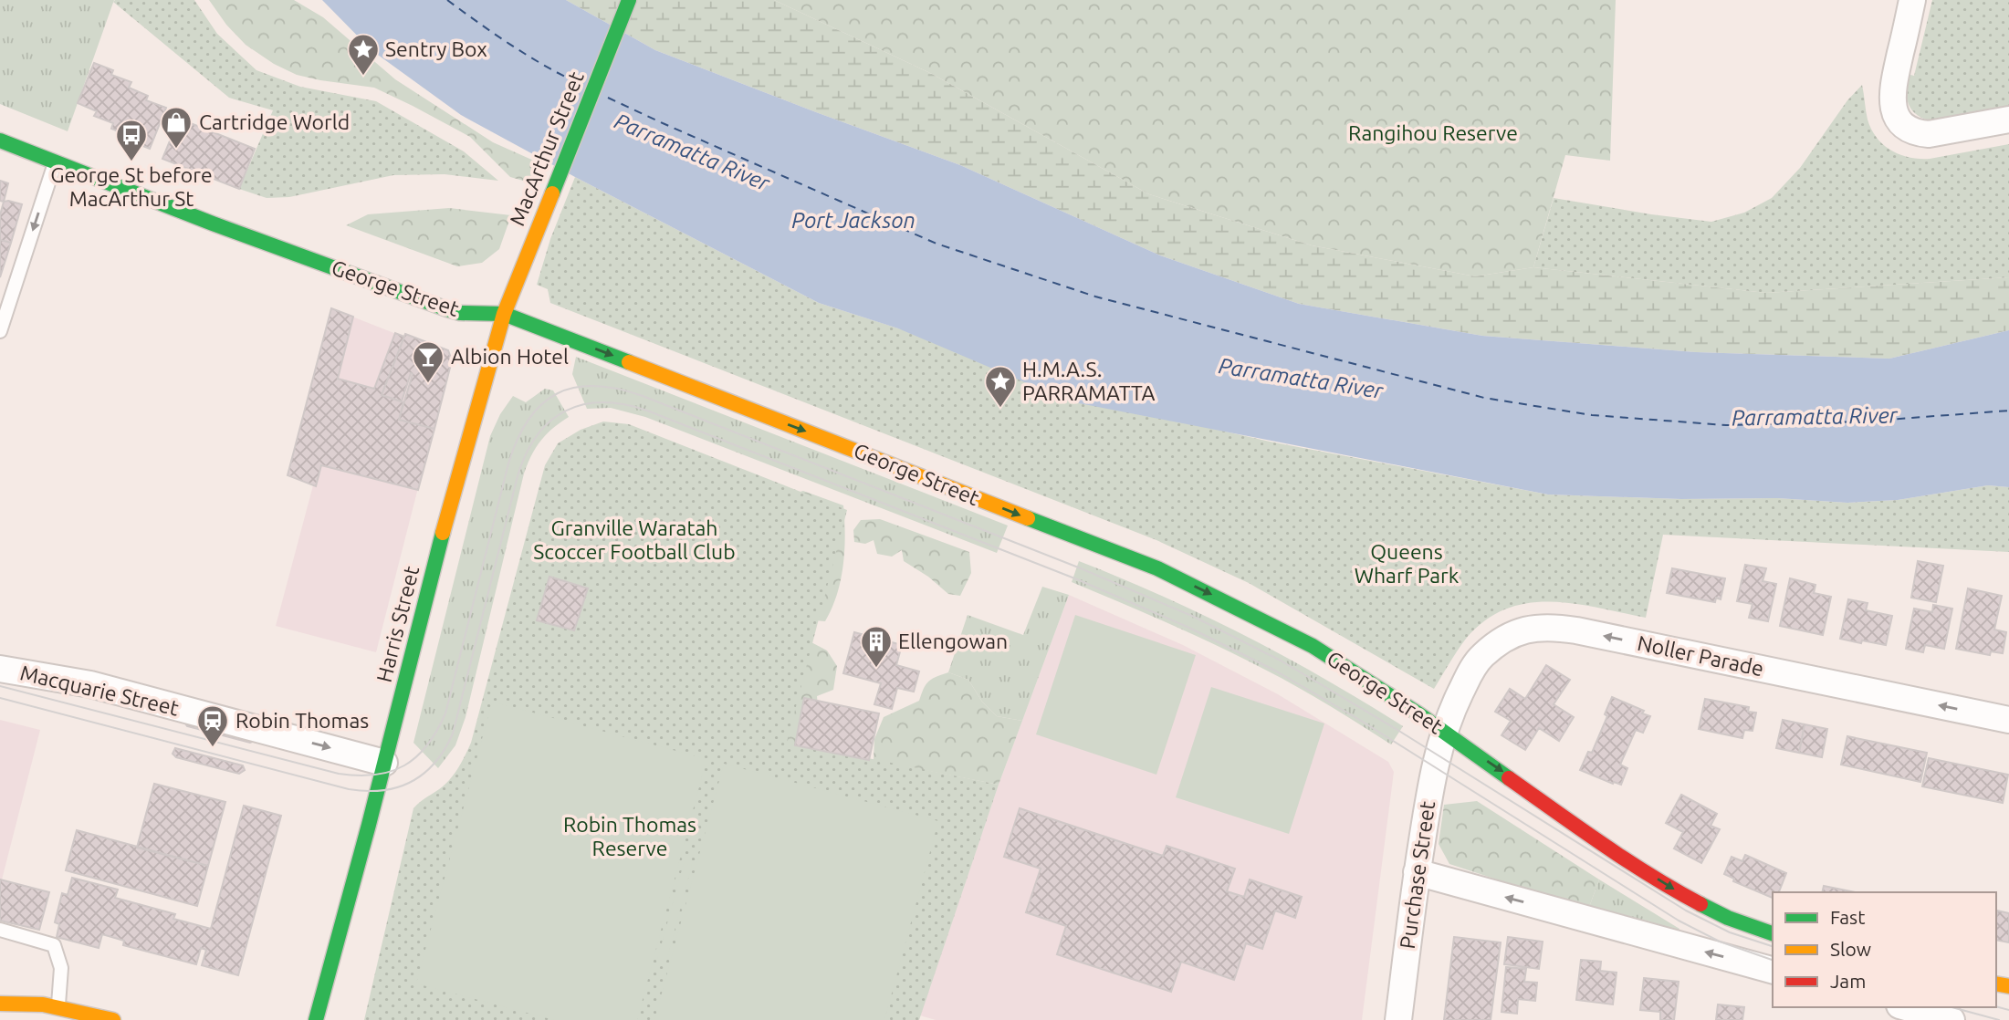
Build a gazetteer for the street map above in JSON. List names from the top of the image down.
{
  "streets": {
    "street": [
      "MacArthur Street",
      "George Street",
      "Harris Street",
      "Noller Parade",
      "Macquarie Street",
      "Purchase Street"
    ]
  },
  "crossings": [
    ["MacArthur Street", "George Street"],
    ["MacArthur Street", "Harris Street"],
    ["George Street", "Harris Street"],
    ["George Street", "Noller Parade"],
    ["George Street", "Purchase Street"],
    ["Harris Street", "Macquarie Street"],
    ["Noller Parade", "Purchase Street"]
  ],
  "one_way": ["George Street", "Noller Parade", "Macquarie Street"],
  "water": ["Parramatta River", "Port Jackson"],
  "parks": [
    "Rangihou Reserve",
    "Granville Waratah Scoccer Football Club",
    "Queens Wharf Park",
    "Robin Thomas Reserve"
  ],
  "places": {
    "place": ["Sentry Box", "H.M.A.S. PARRAMATTA"],
    "shop": ["Cartridge World"],
    "bus stop": ["George St before MacArthur St"],
    "bar": ["Albion Hotel"],
    "building": ["Ellengowan"],
    "station": ["Robin Thomas"]
  },
  "legend": ["Fast", "Slow", "Jam"]
}
